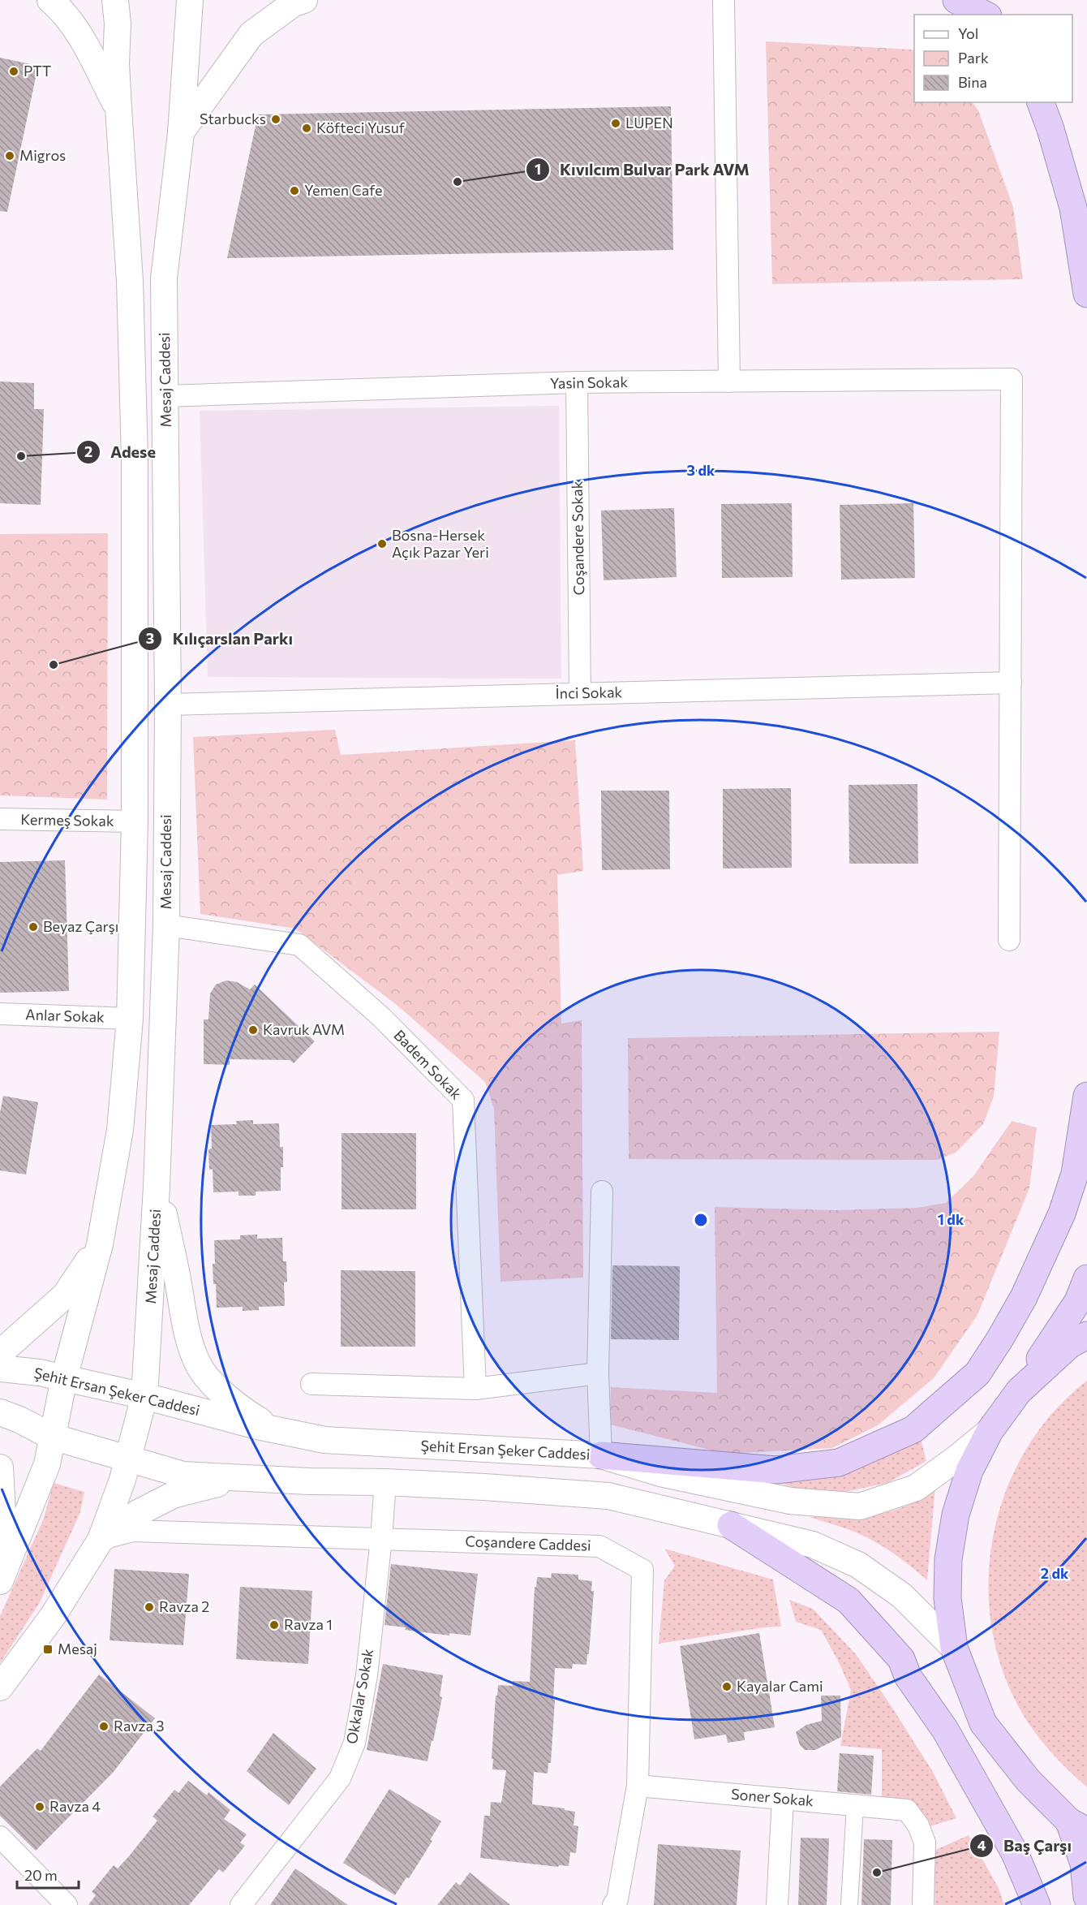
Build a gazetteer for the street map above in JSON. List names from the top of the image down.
{
  "streets": {
    "street": [
      "Mesaj Caddesi",
      "Yasin Sokak",
      "Coşandere Sokak",
      "İnci Sokak",
      "Kermeş Sokak",
      "Anlar Sokak",
      "Badem Sokak",
      "Şehit Ersan Şeker Caddesi",
      "Coşandere Caddesi",
      "Okkalar Sokak",
      "Soner Sokak"
    ]
  },
  "crossings": [
    ["Mesaj Caddesi", "Yasin Sokak"],
    ["Mesaj Caddesi", "İnci Sokak"],
    ["Mesaj Caddesi", "Badem Sokak"],
    ["Mesaj Caddesi", "Şehit Ersan Şeker Caddesi"],
    ["Mesaj Caddesi", "Coşandere Caddesi"],
    ["Yasin Sokak", "Coşandere Sokak"],
    ["Yasin Sokak", "İnci Sokak"],
    ["Coşandere Sokak", "İnci Sokak"],
    ["Coşandere Caddesi", "Okkalar Sokak"],
    ["Coşandere Caddesi", "Soner Sokak"]
  ],
  "places": {
    "other": [
      "PTT",
      "Starbucks",
      "LUPEN",
      "Köfteci Yusuf",
      "Migros",
      "Kıvılcım Bulvar Park AVM",
      "Yemen Cafe",
      "Adese",
      "Bosna-Hersek Açık Pazar Yeri",
      "Kılıçarslan Parkı",
      "Beyaz Çarşı",
      "Kavruk AVM",
      "Ravza 2",
      "Ravza 1",
      "Kayalar Cami",
      "Ravza 3",
      "Ravza 4",
      "Baş Çarşı"
    ],
    "transit": ["Mesaj"]
  },
  "legend": ["Yol", "Park", "Bina"],
  "scale_bar": "20 m",
  "rings": ["3 dk", "1 dk", "2 dk"]
}
